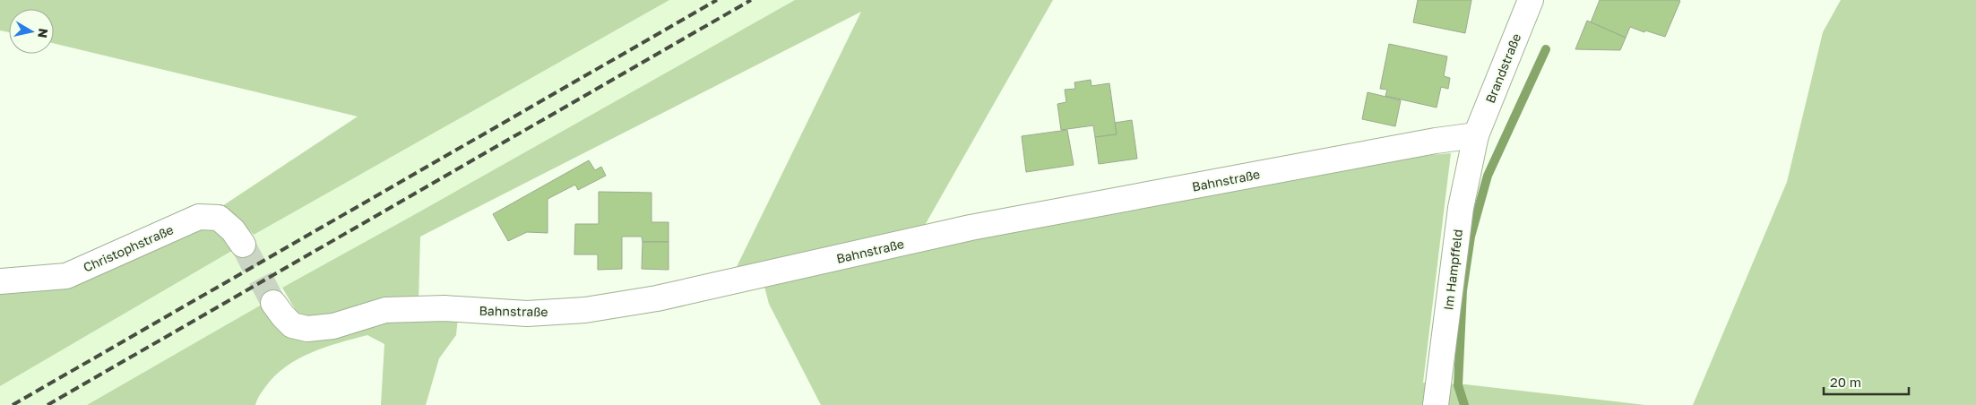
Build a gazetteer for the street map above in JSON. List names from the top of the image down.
{
  "streets": {
    "street": [
      "Brandstraße",
      "Bahnstraße",
      "Christophstraße",
      "Im Hampffeld"
    ]
  },
  "crossings": [
    ["Brandstraße", "Bahnstraße"],
    ["Brandstraße", "Im Hampffeld"],
    ["Bahnstraße", "Im Hampffeld"]
  ],
  "scale_bar": "20 m",
  "north": "right"
}
